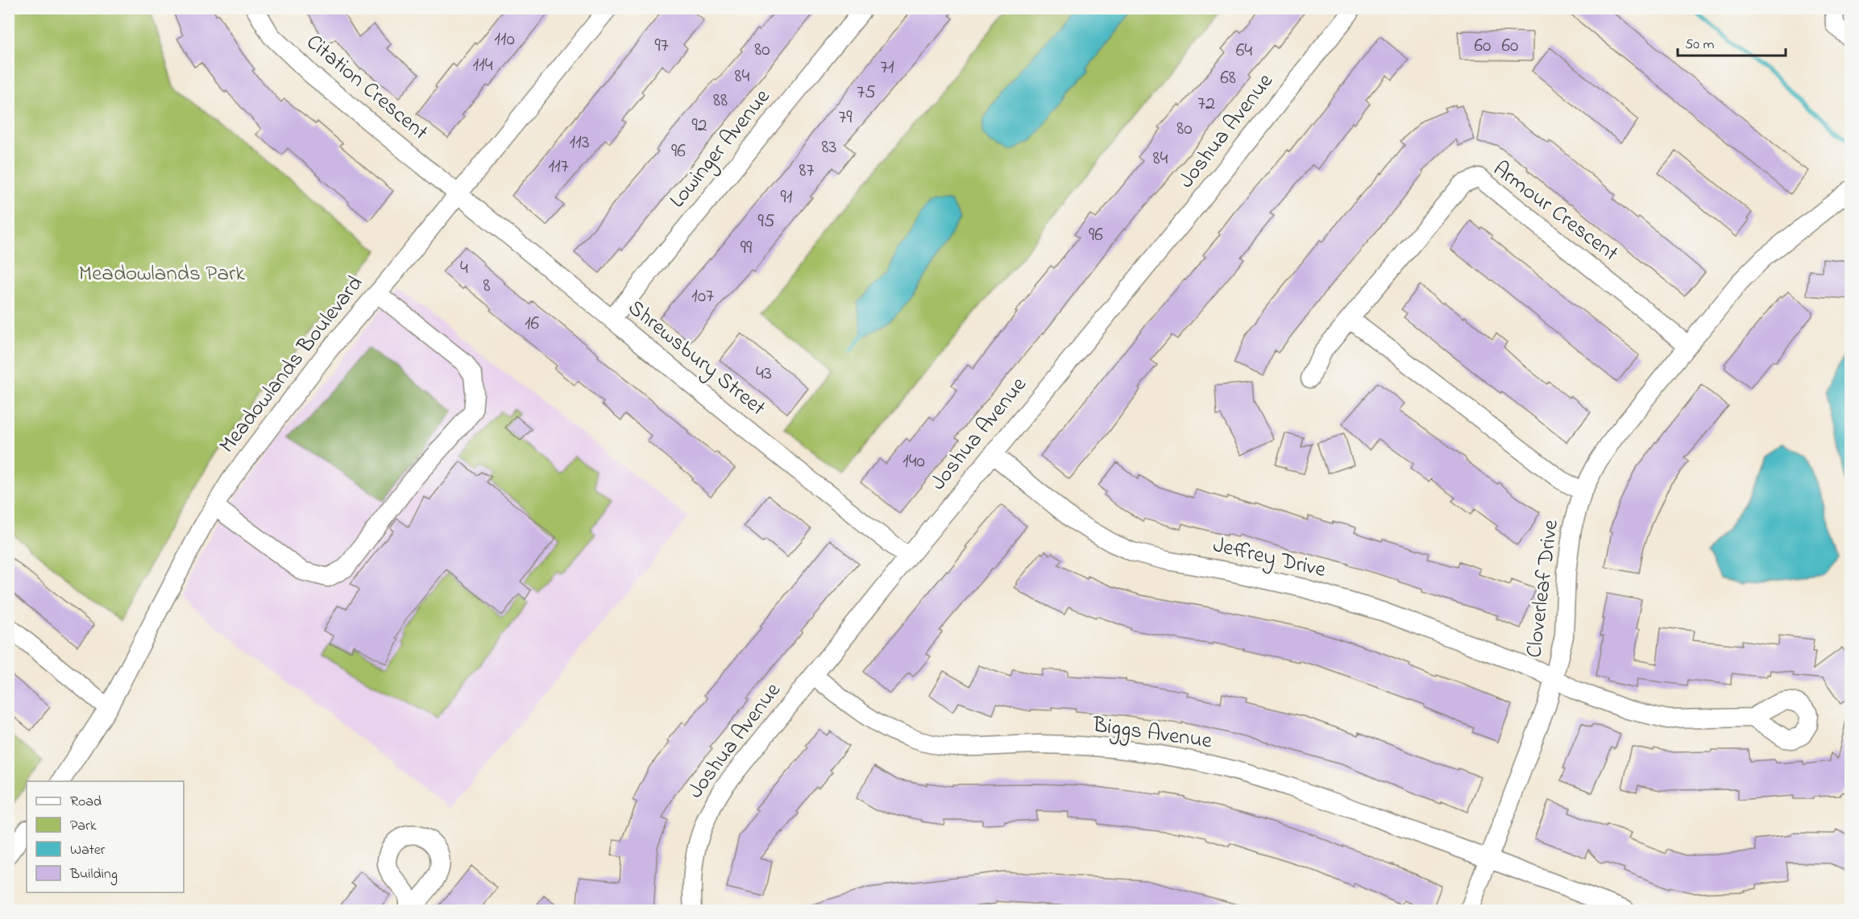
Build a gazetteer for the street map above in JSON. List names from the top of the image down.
{
  "streets": {
    "street": [
      "Citation Crescent",
      "Joshua Avenue",
      "Lowinger Avenue",
      "Armour Crescent",
      "Shrewsbury Street",
      "Meadowlands Boulevard",
      "Jeffrey Drive",
      "Cloverleaf Drive",
      "Biggs Avenue"
    ]
  },
  "crossings": [
    ["Citation Crescent", "Shrewsbury Street"],
    ["Citation Crescent", "Meadowlands Boulevard"],
    ["Joshua Avenue", "Shrewsbury Street"],
    ["Joshua Avenue", "Jeffrey Drive"],
    ["Joshua Avenue", "Biggs Avenue"],
    ["Lowinger Avenue", "Shrewsbury Street"],
    ["Armour Crescent", "Cloverleaf Drive"],
    ["Shrewsbury Street", "Meadowlands Boulevard"],
    ["Jeffrey Drive", "Cloverleaf Drive"],
    ["Cloverleaf Drive", "Biggs Avenue"]
  ],
  "parks": ["Meadowlands Park"],
  "house_numbers": [
    "110",
    "97",
    "60",
    "60",
    "80",
    "64",
    "114",
    "71",
    "84",
    "68",
    "75",
    "88",
    "72",
    "79",
    "92",
    "80",
    "113",
    "83",
    "96",
    "84",
    "117",
    "87",
    "91",
    "95",
    "96",
    "99",
    "4",
    "8",
    "107",
    "16",
    "43",
    "140"
  ],
  "legend": [
    "Road",
    "Park",
    "Water",
    "Building"
  ],
  "scale_bar": "50 m"
}
